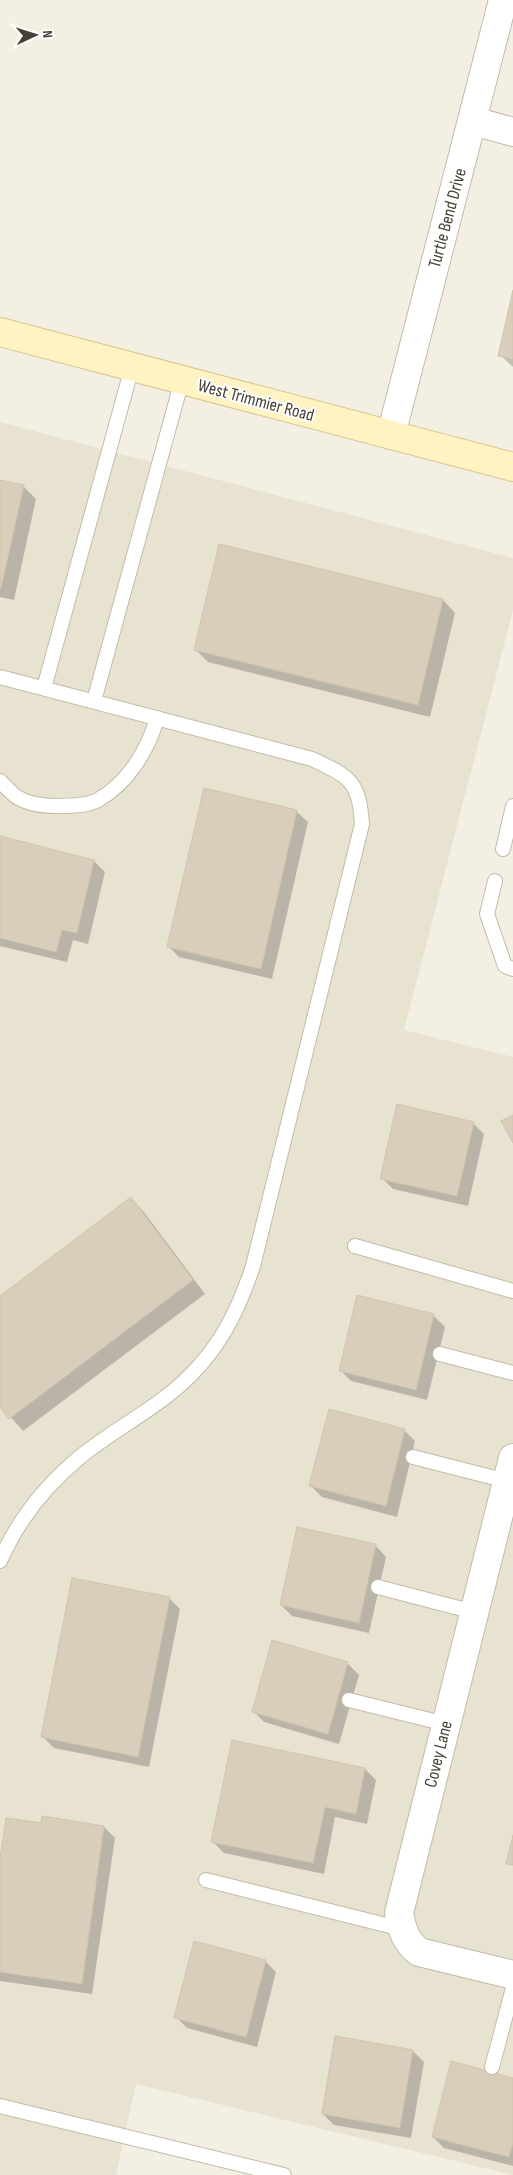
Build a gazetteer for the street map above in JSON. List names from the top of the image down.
{
  "streets": {
    "main road": ["West Trimmier Road"],
    "street": ["Turtle Bend Drive", "Covey Lane"]
  },
  "crossings": [
    ["Turtle Bend Drive", "West Trimmier Road"]
  ],
  "north": "right"
}
